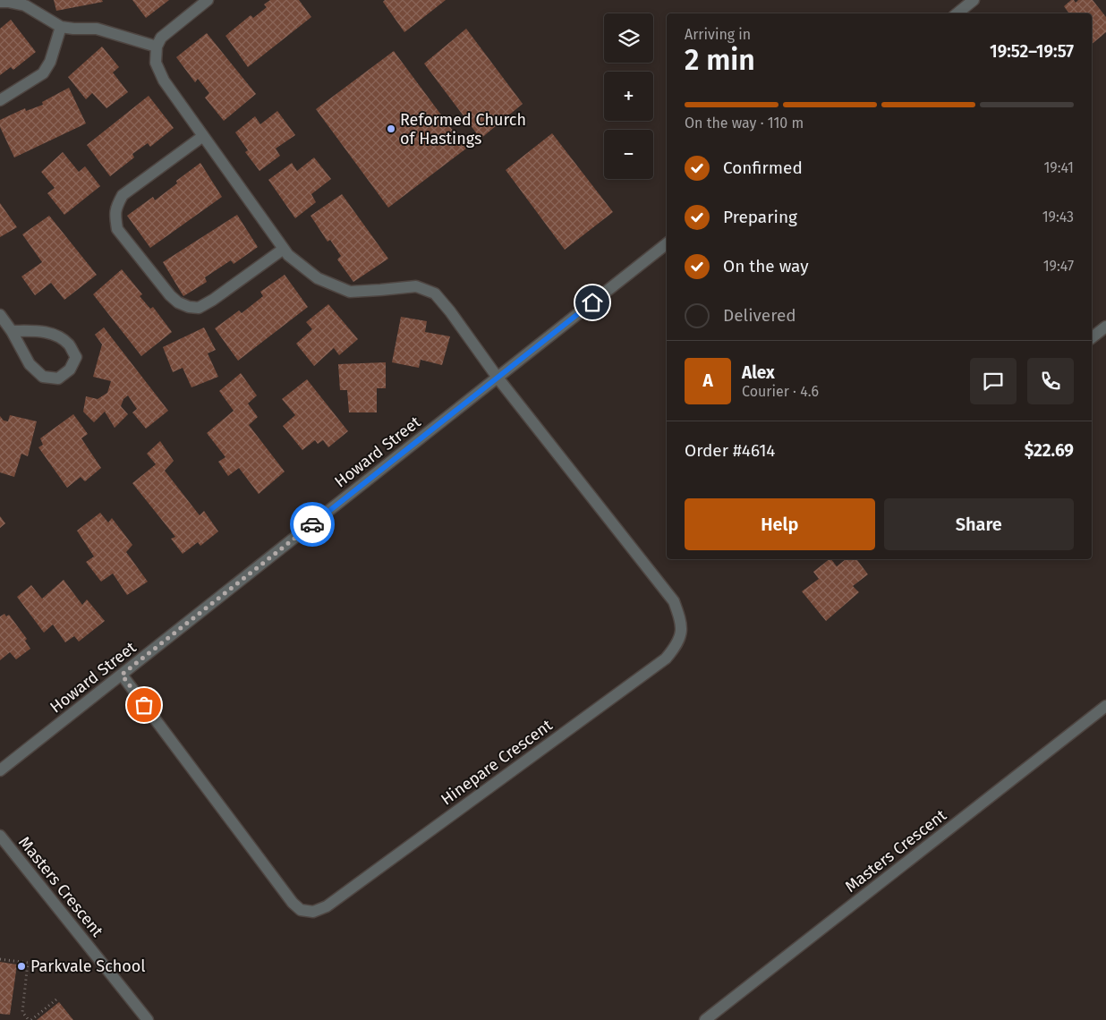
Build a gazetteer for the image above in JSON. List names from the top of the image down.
{
  "streets": {
    "street": ["Howard Street", "Hinepare Crescent", "Masters Crescent"]
  },
  "crossings": [
    ["Howard Street", "Hinepare Crescent"]
  ],
  "places": ["Reformed Church of Hastings", "Parkvale School"],
  "page": {
    "map_buttons": ["+", "−"],
    "heading": ["2 min", "Arriving in", "19:52–19:57"],
    "panel": [
      "Alex",
      "Courier · 4.6",
      "Order #4614",
      "$22.69"
    ],
    "bar": "On the way · 110 m",
    "list": [
      ["Confirmed", "19:41"],
      ["Preparing", "19:43"],
      ["On the way", "19:47"],
      "Delivered"
    ],
    "round": "A",
    "buttons": ["Help", "Share"]
  }
}
